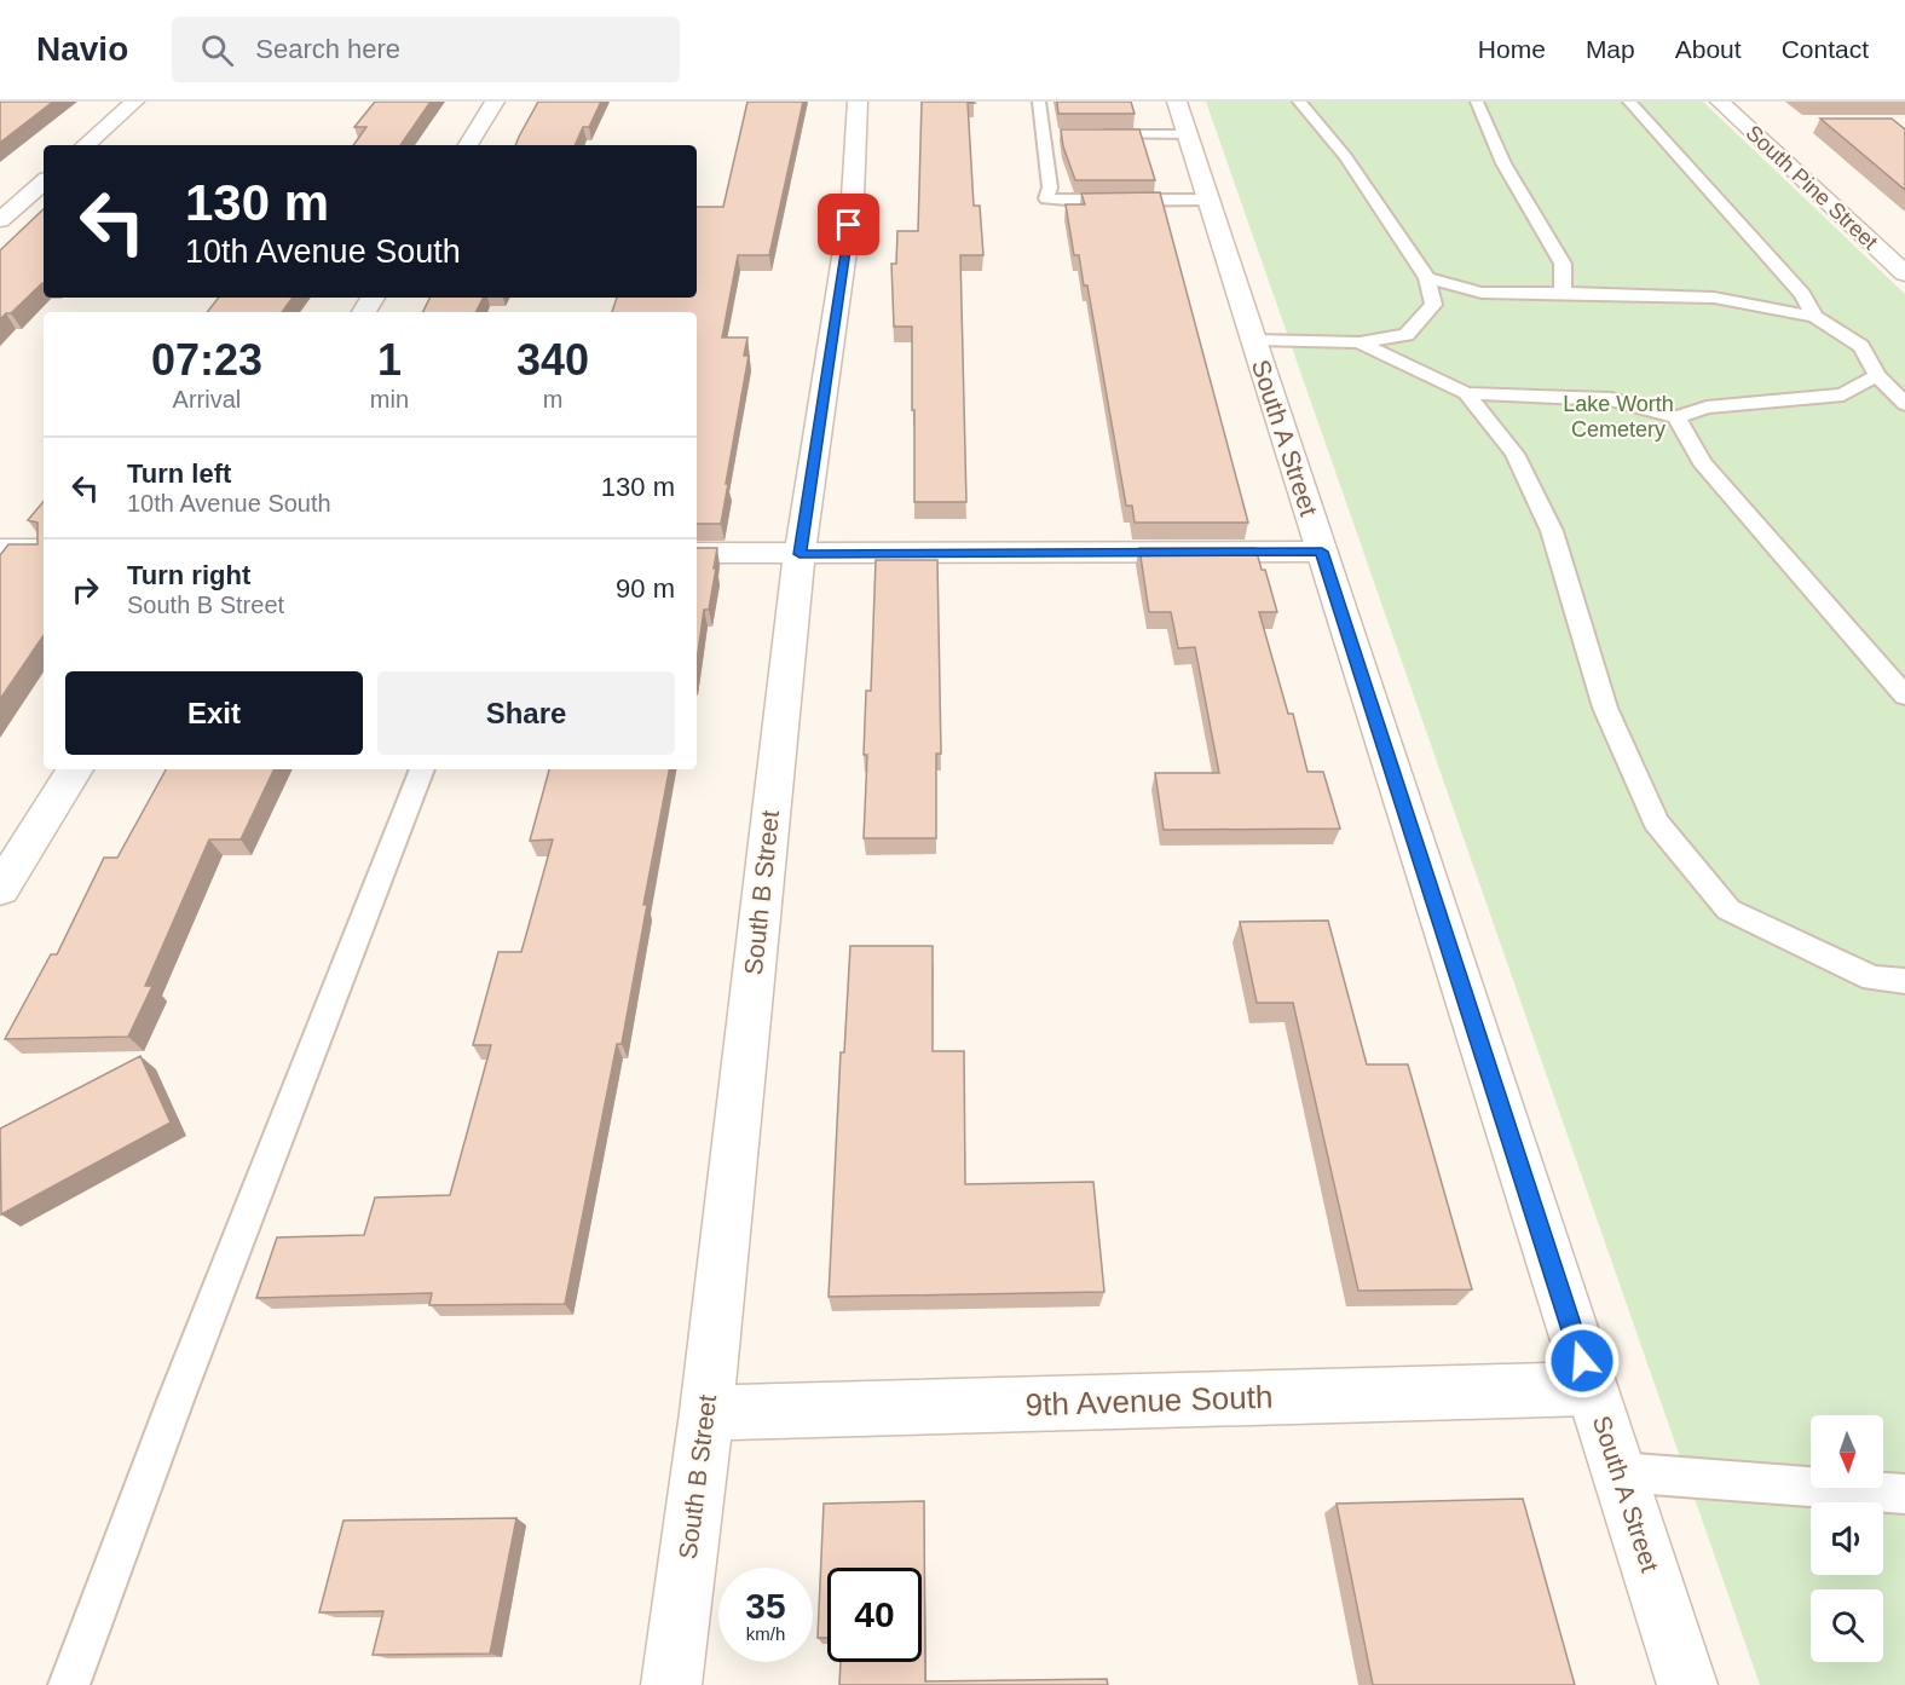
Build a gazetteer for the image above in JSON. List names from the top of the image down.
{
  "streets": {
    "street": [
      "South Pine Street",
      "South A Street",
      "South B Street",
      "9th Avenue South"
    ]
  },
  "crossings": [
    ["South A Street", "9th Avenue South"],
    ["South B Street", "9th Avenue South"]
  ],
  "parks": ["Lake Worth Cemetery"],
  "north": "bottom",
  "page": {
    "header": "Navio",
    "search": "Search here",
    "nav": [
      "Home",
      "Map",
      "About",
      "Contact"
    ],
    "turn": ["130 m", "10th Avenue South"],
    "eta": [
      "07:23",
      "Arrival",
      "1",
      "min",
      "340",
      "m"
    ],
    "list": [
      {
        "name": "Turn left",
        "note": "10th Avenue South",
        "value": "130 m"
      },
      {
        "name": "Turn right",
        "note": "South B Street",
        "value": "90 m"
      }
    ],
    "buttons": ["Exit", "Share"],
    "speed": "35 km/h",
    "limit": "40"
  }
}
